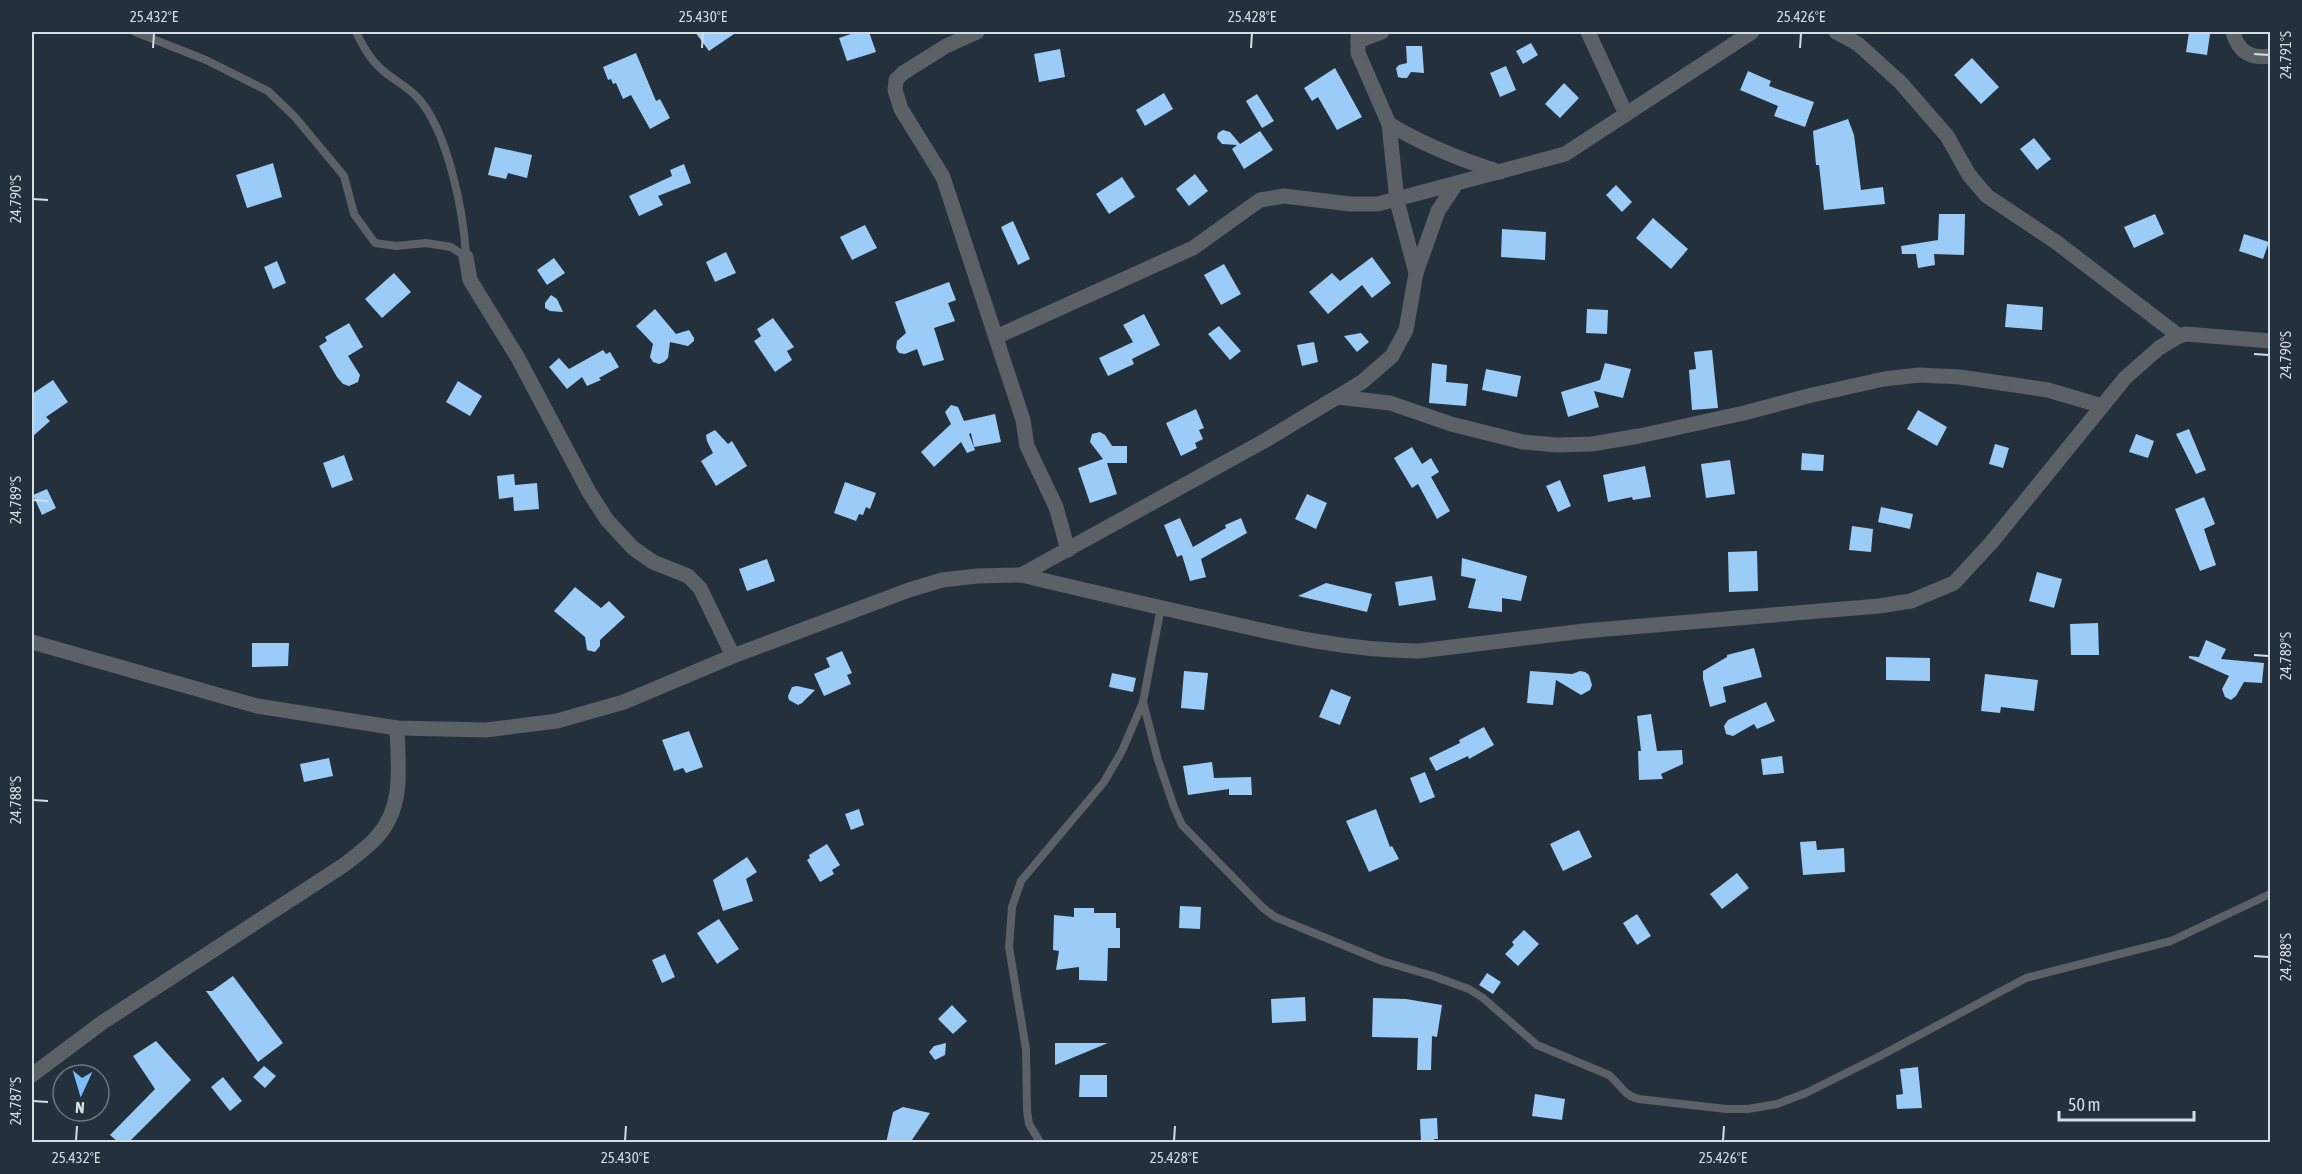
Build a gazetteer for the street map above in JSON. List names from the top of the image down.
{
  "scale_bar": "50 m",
  "north": "bottom",
  "coordinates": [
    "25.432°E",
    "25.430°E",
    "25.428°E",
    "25.426°E",
    "24.791°S",
    "24.790°S",
    "24.789°S",
    "24.788°S",
    "24.787°S"
  ]
}
